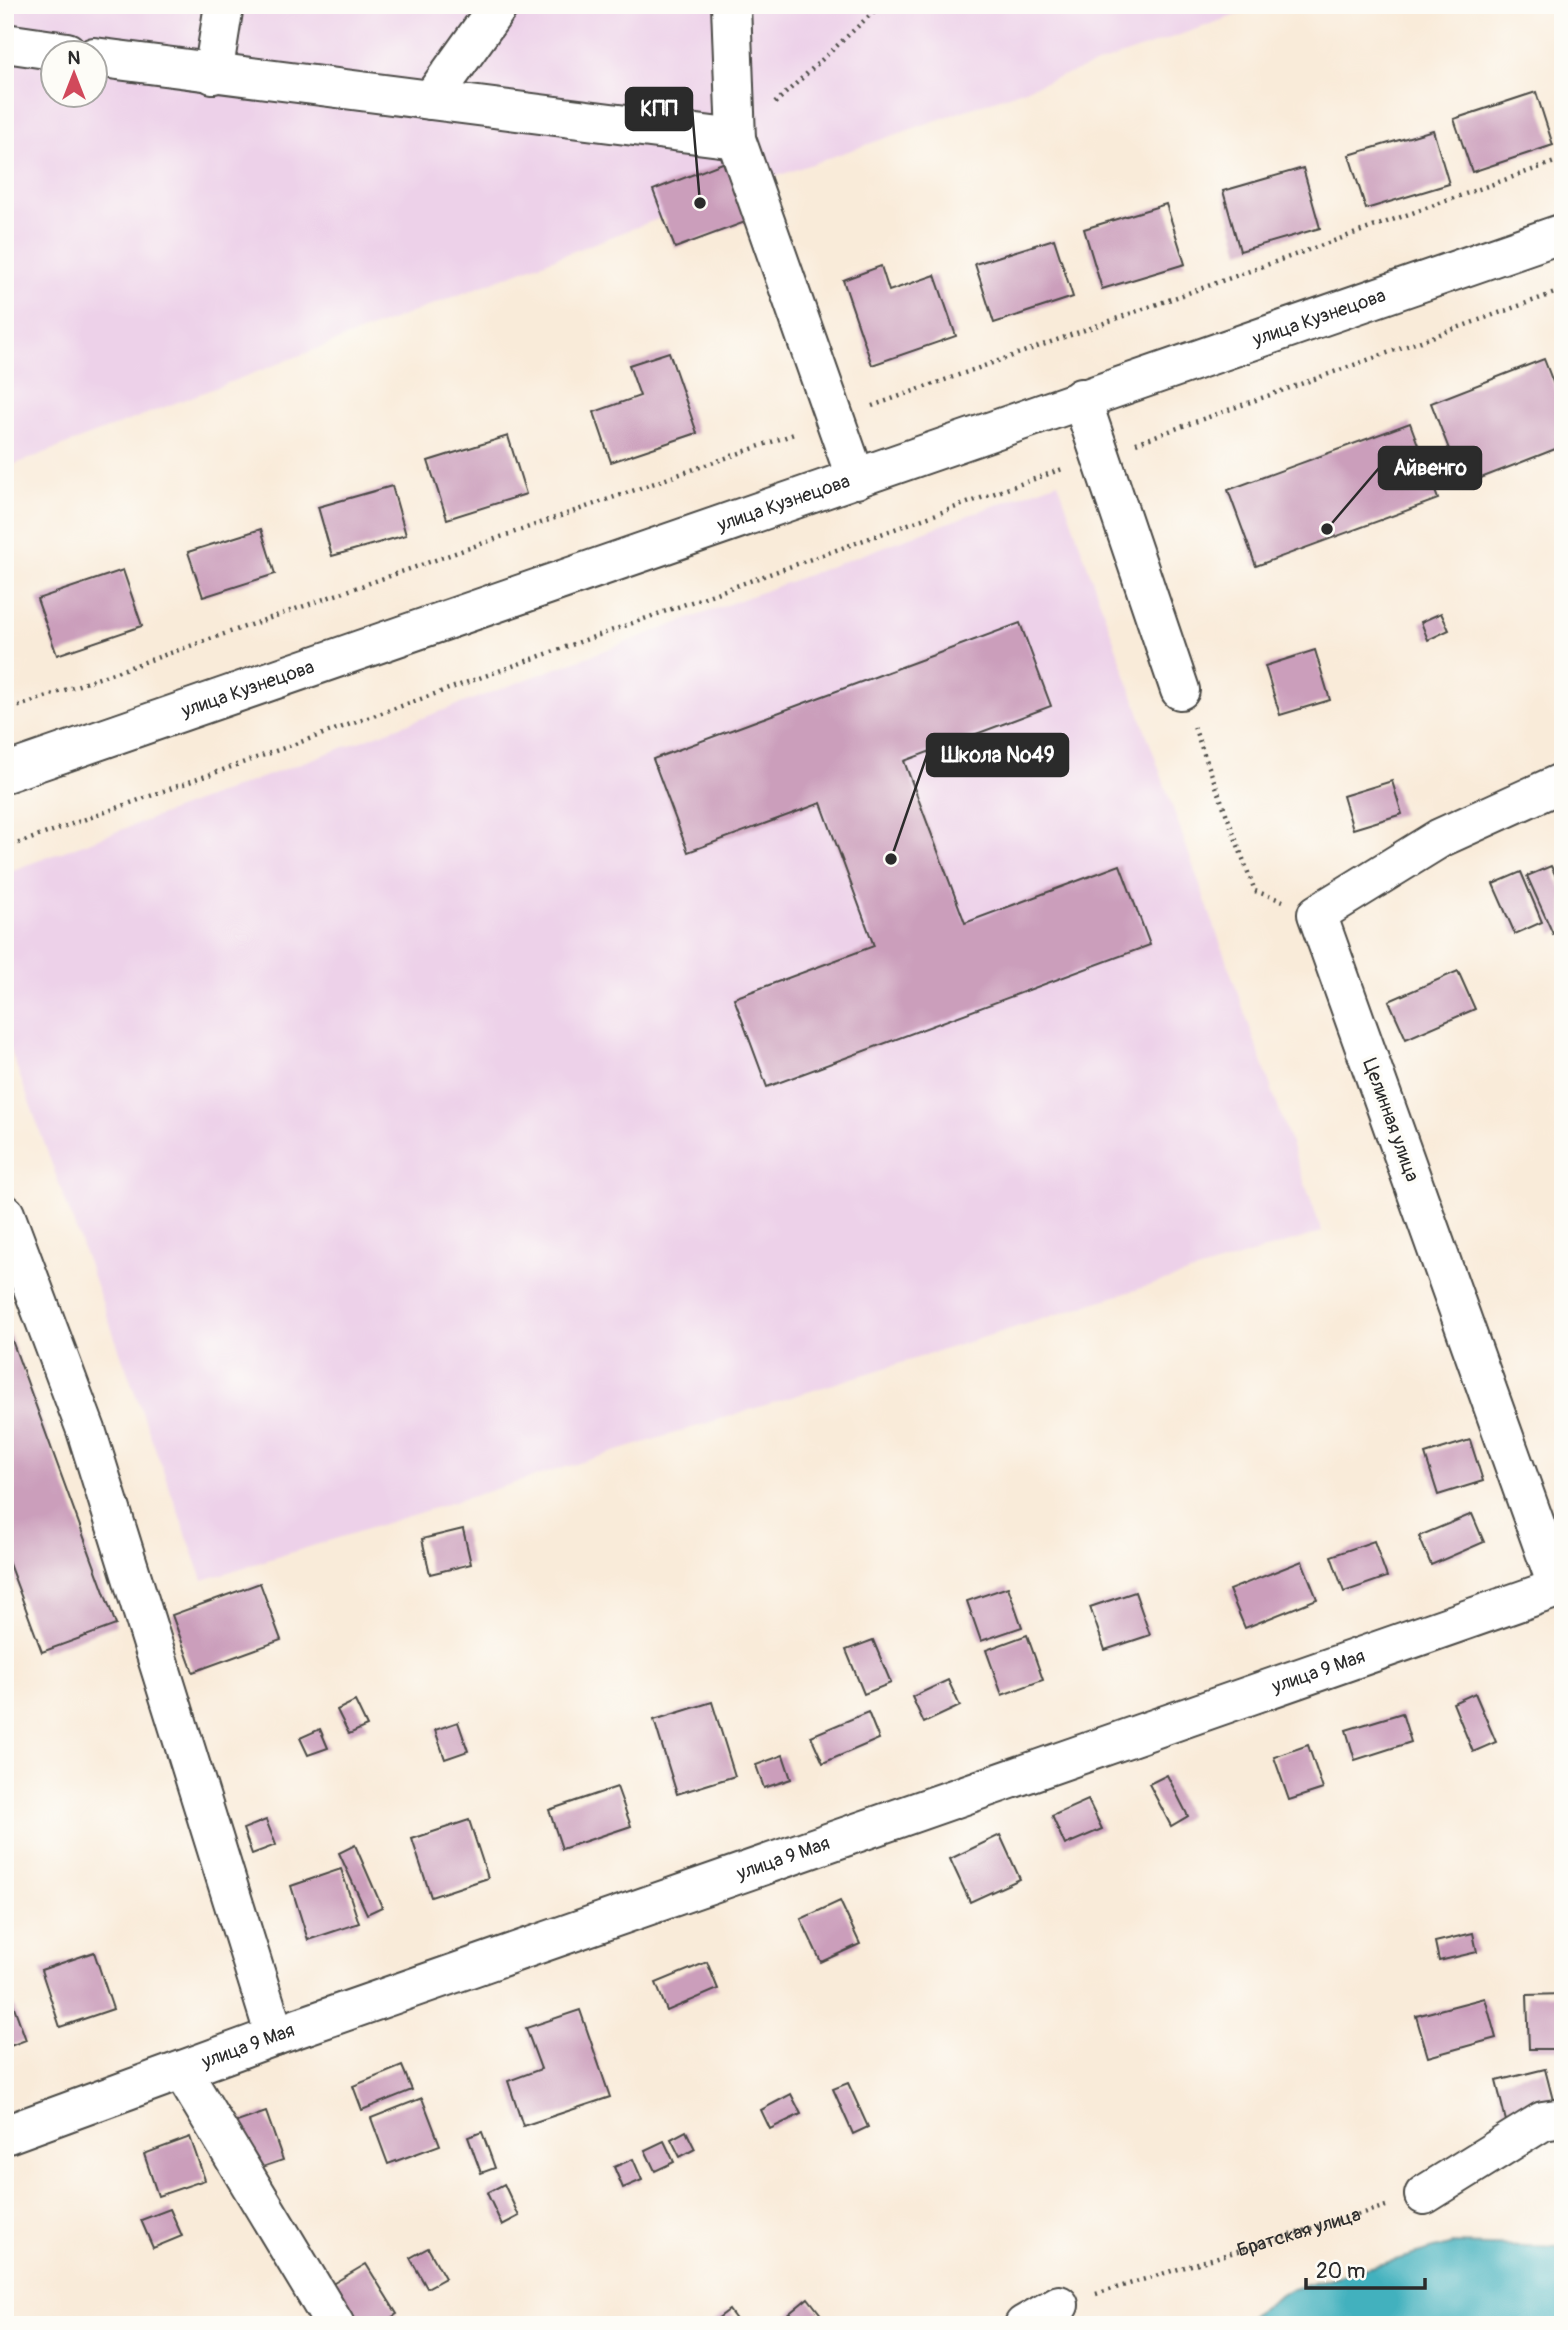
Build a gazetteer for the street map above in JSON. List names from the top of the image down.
{
  "streets": {
    "street": ["улица Кузнецова", "Целинная улица", "улица 9 Мая"],
    "path": ["Братская улица"]
  },
  "crossings": [
    ["Целинная улица", "улица 9 Мая"]
  ],
  "places": ["КПП", "Айвенго", "Школа №49"],
  "scale_bar": "20 m",
  "north": "top"
}
